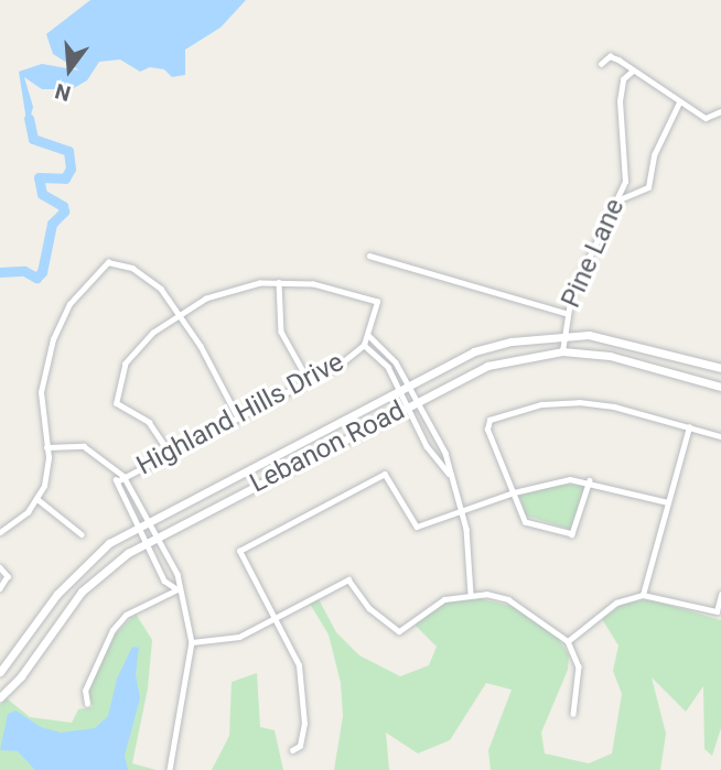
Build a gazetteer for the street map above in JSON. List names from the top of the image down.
{
  "streets": {
    "main road": ["Lebanon Road"],
    "street": ["Pine Lane", "Highland Hills Drive"]
  },
  "crossings": [
    ["Pine Lane", "Lebanon Road"]
  ],
  "north": "bottom"
}
